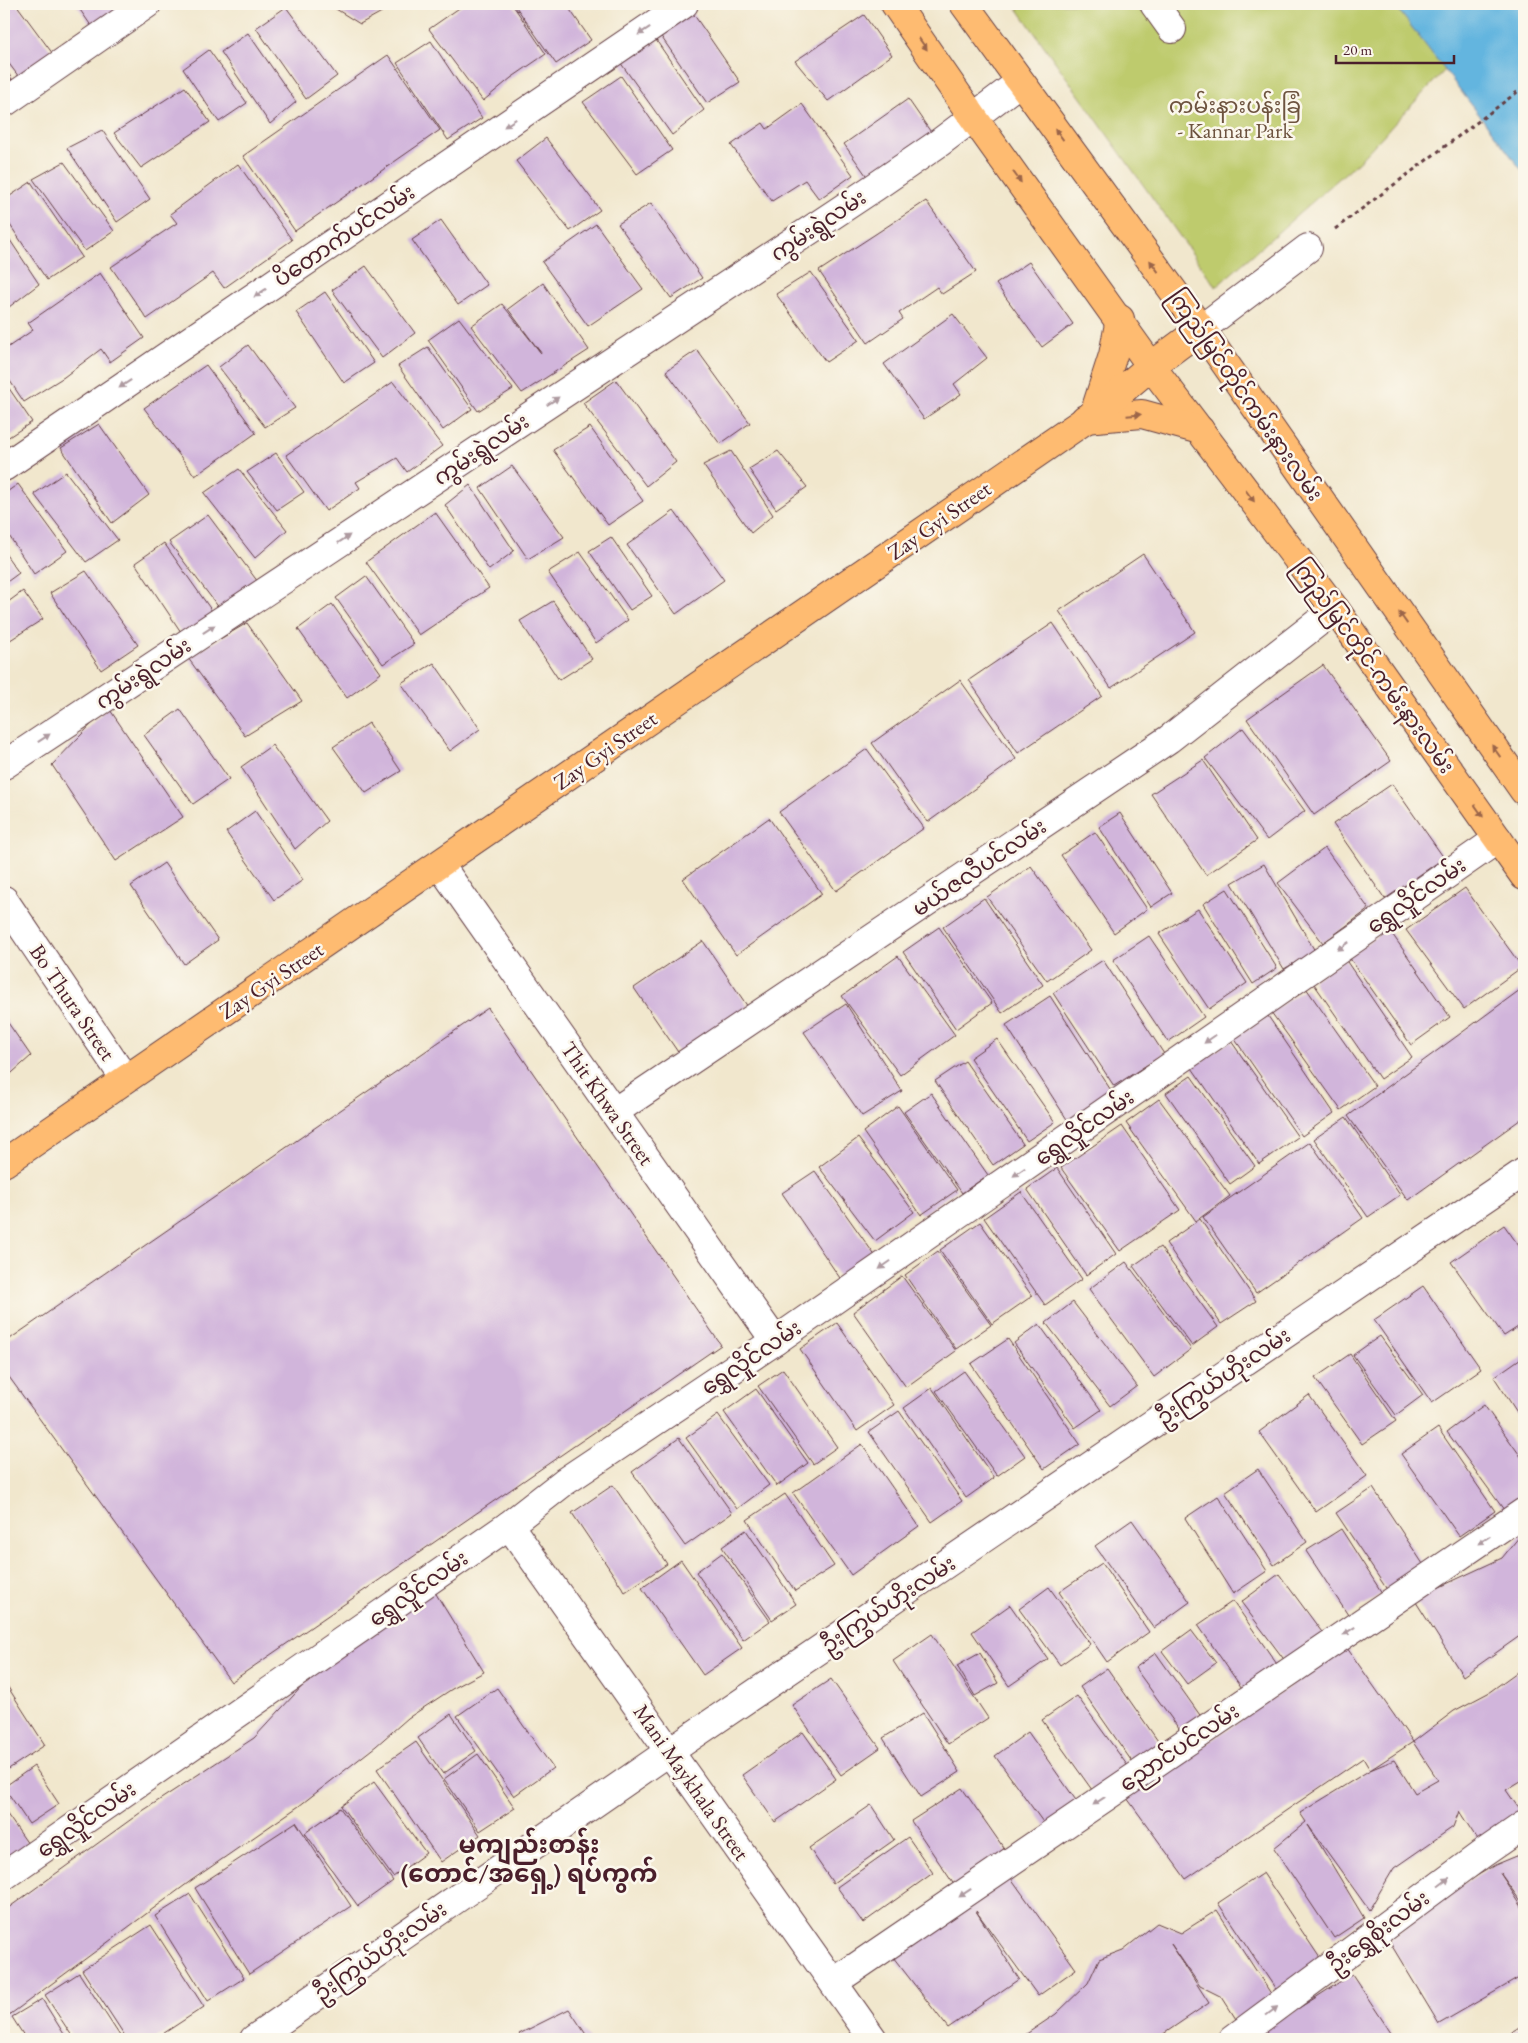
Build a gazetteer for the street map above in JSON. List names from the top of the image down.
{
  "streets": {
    "main road": ["ကြည်မြင်တိုင်ကမ်းနားလမ်း", "Zay Gyi Street", "ကြည်မြင်တိုင်-ကမ်းနားလမ်း"],
    "street": [
      "ကွမ်းရွဲလမ်း",
      "ပိတောက်ပင်လမ်း",
      "မယ်ဇလီပင်လမ်း",
      "ရွှေလှိုင်လမ်း",
      "Bo Thura Street",
      "Thit Khwa Street",
      "ဦးကြွယ်ဟိုးလမ်း",
      "ညောင်ပင်လမ်း",
      "Mani Maykhala Street",
      "ဦးရွှေစိုးလမ်း"
    ]
  },
  "crossings": [
    ["ကွမ်းရွဲလမ်း", "ကြည်မြင်တိုင်ကမ်းနားလမ်း"],
    ["ကြည်မြင်တိုင်ကမ်းနားလမ်း", "Zay Gyi Street"],
    ["Zay Gyi Street", "Bo Thura Street"],
    ["Zay Gyi Street", "Thit Khwa Street"],
    ["ကြည်မြင်တိုင်-ကမ်းနားလမ်း", "မယ်ဇလီပင်လမ်း"],
    ["ကြည်မြင်တိုင်-ကမ်းနားလမ်း", "ရွှေလှိုင်လမ်း"],
    ["မယ်ဇလီပင်လမ်း", "Thit Khwa Street"],
    ["ရွှေလှိုင်လမ်း", "Thit Khwa Street"],
    ["ရွှေလှိုင်လမ်း", "Mani Maykhala Street"],
    ["ဦးကြွယ်ဟိုးလမ်း", "Mani Maykhala Street"],
    ["ညောင်ပင်လမ်း", "Mani Maykhala Street"]
  ],
  "one_way": [
    "ကွမ်းရွဲလမ်း",
    "ပိတောက်ပင်လမ်း",
    "ကြည်မြင်တိုင်-ကမ်းနားလမ်း",
    "ရွှေလှိုင်လမ်း",
    "ညောင်ပင်လမ်း",
    "ဦးရွှေစိုးလမ်း"
  ],
  "districts": ["မကျည်းတန်း (တောင်/အရှေ့) ရပ်ကွက်"],
  "parks": ["ကမ်းနားပန်းခြံ - Kannar Park"],
  "scale_bar": "20 m"
}
